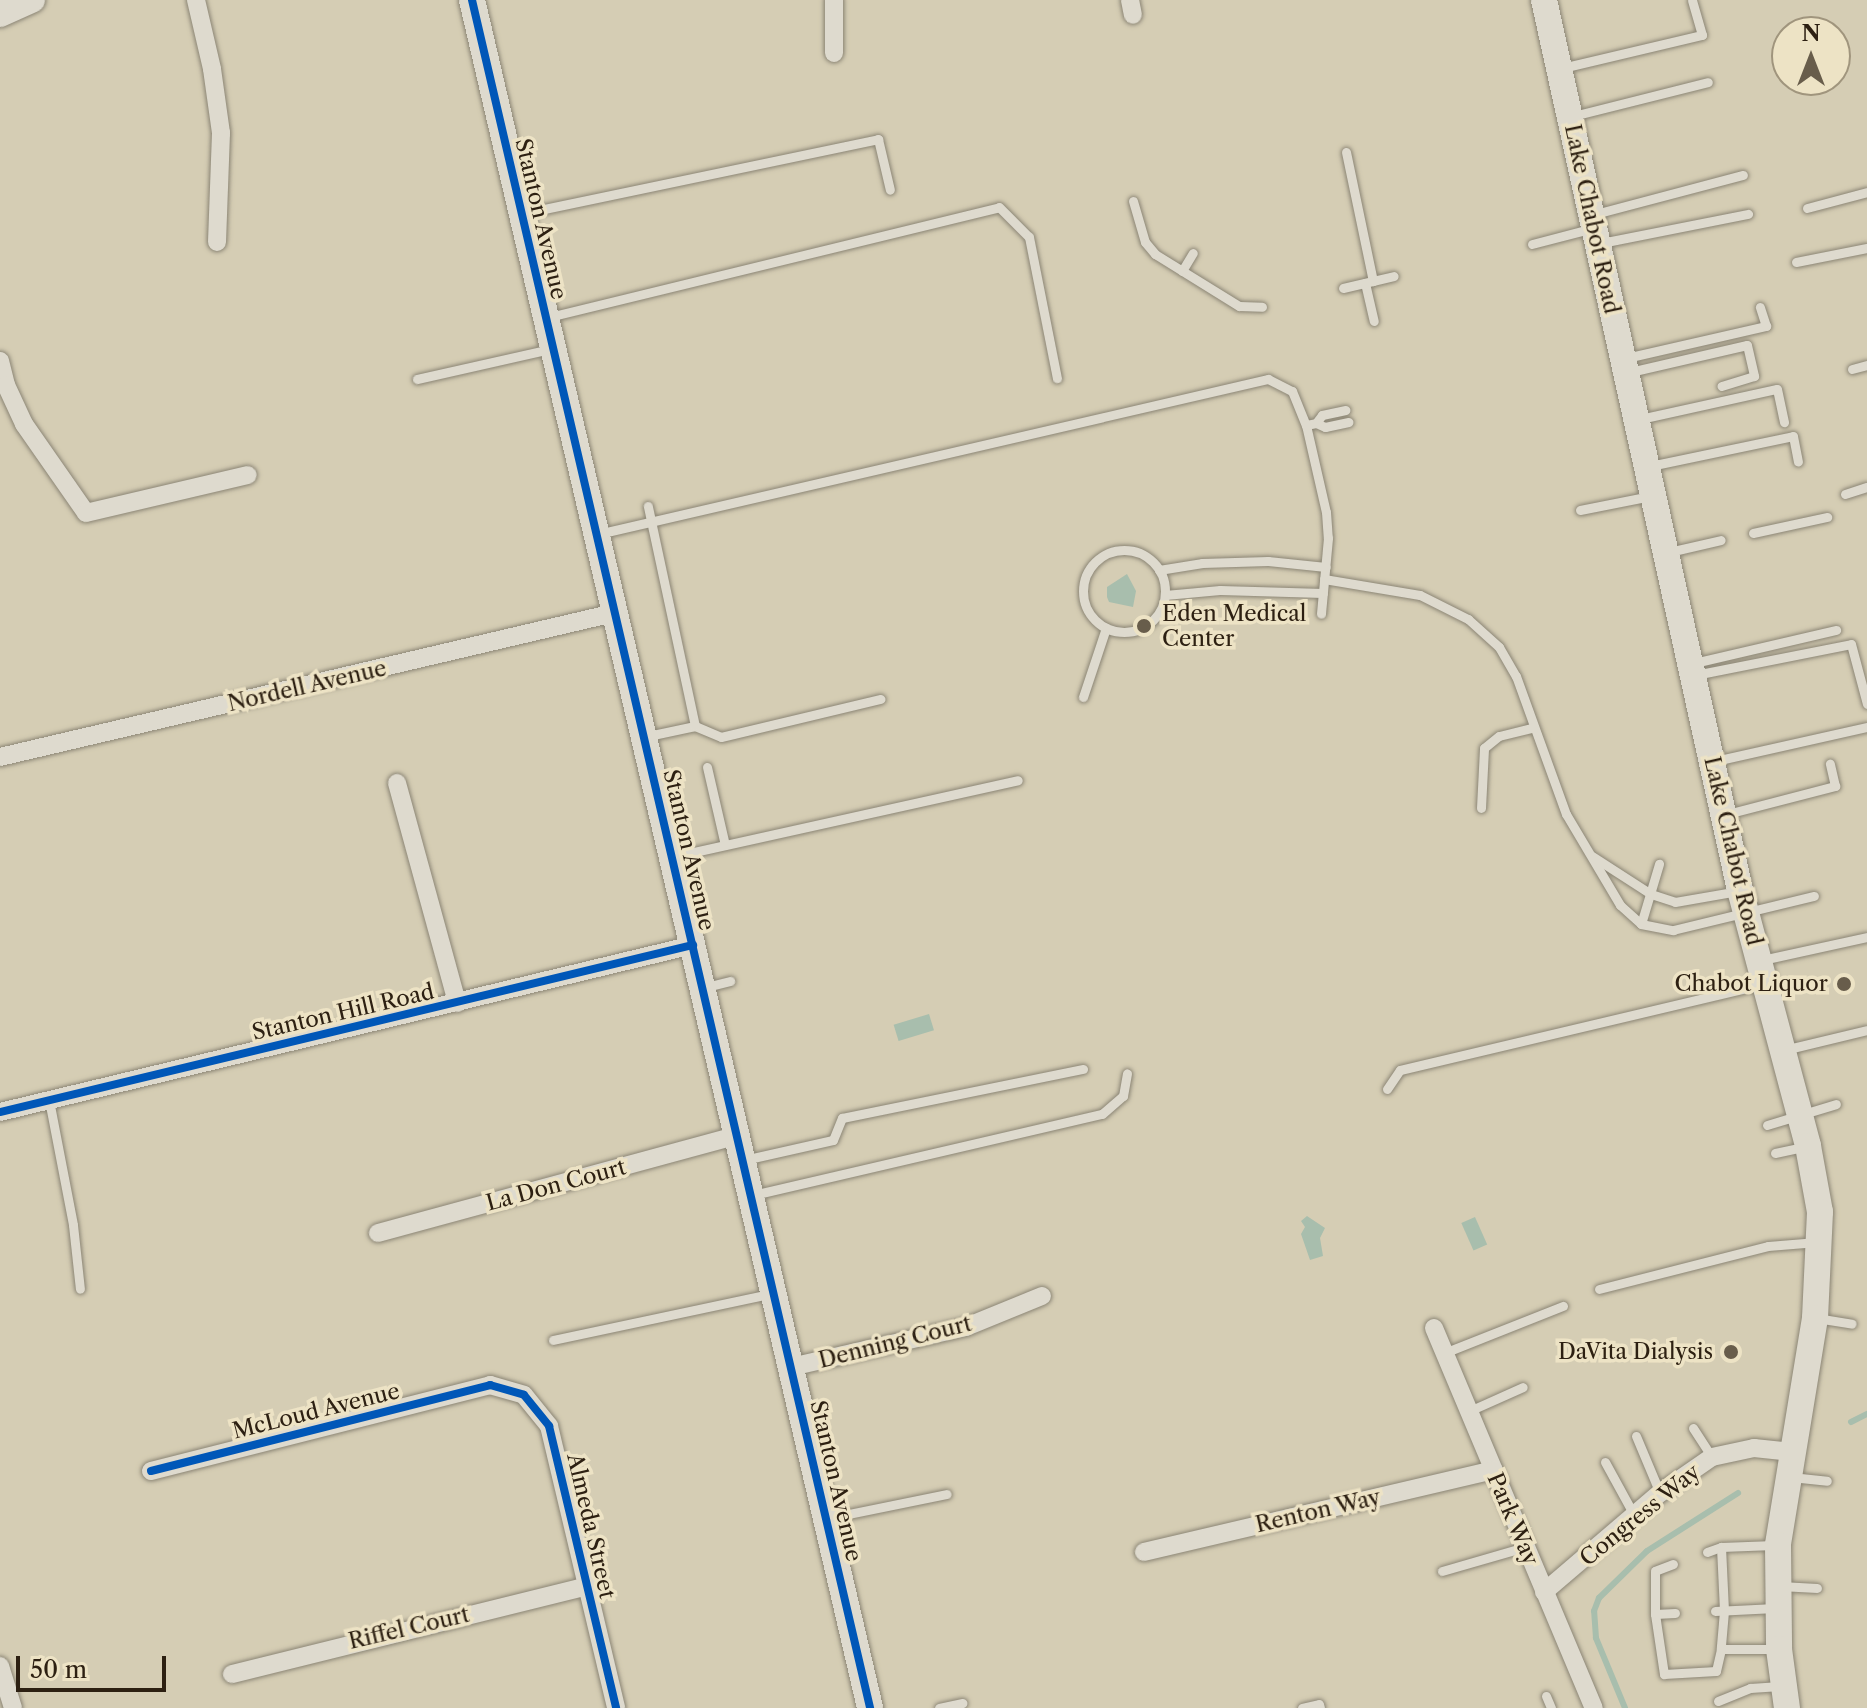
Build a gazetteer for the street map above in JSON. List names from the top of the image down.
{
  "streets": {
    "street": [
      "Stanton Avenue",
      "Lake Chabot Road",
      "Nordell Avenue",
      "Stanton Hill Road",
      "La Don Court",
      "Denning Court",
      "McLoud Avenue",
      "Renton Way",
      "Congress Way",
      "Park Way",
      "Almeda Street",
      "Riffel Court"
    ]
  },
  "crossings": [
    ["Stanton Avenue", "Nordell Avenue"],
    ["Stanton Avenue", "Stanton Hill Road"],
    ["Stanton Avenue", "La Don Court"],
    ["Stanton Avenue", "Denning Court"],
    ["Lake Chabot Road", "Congress Way"],
    ["McLoud Avenue", "Almeda Street"],
    ["Renton Way", "Park Way"],
    ["Congress Way", "Park Way"],
    ["Almeda Street", "Riffel Court"]
  ],
  "places": ["Eden Medical Center", "Chabot Liquor", "DaVita Dialysis"],
  "scale_bar": "50 m",
  "north": "top"
}
